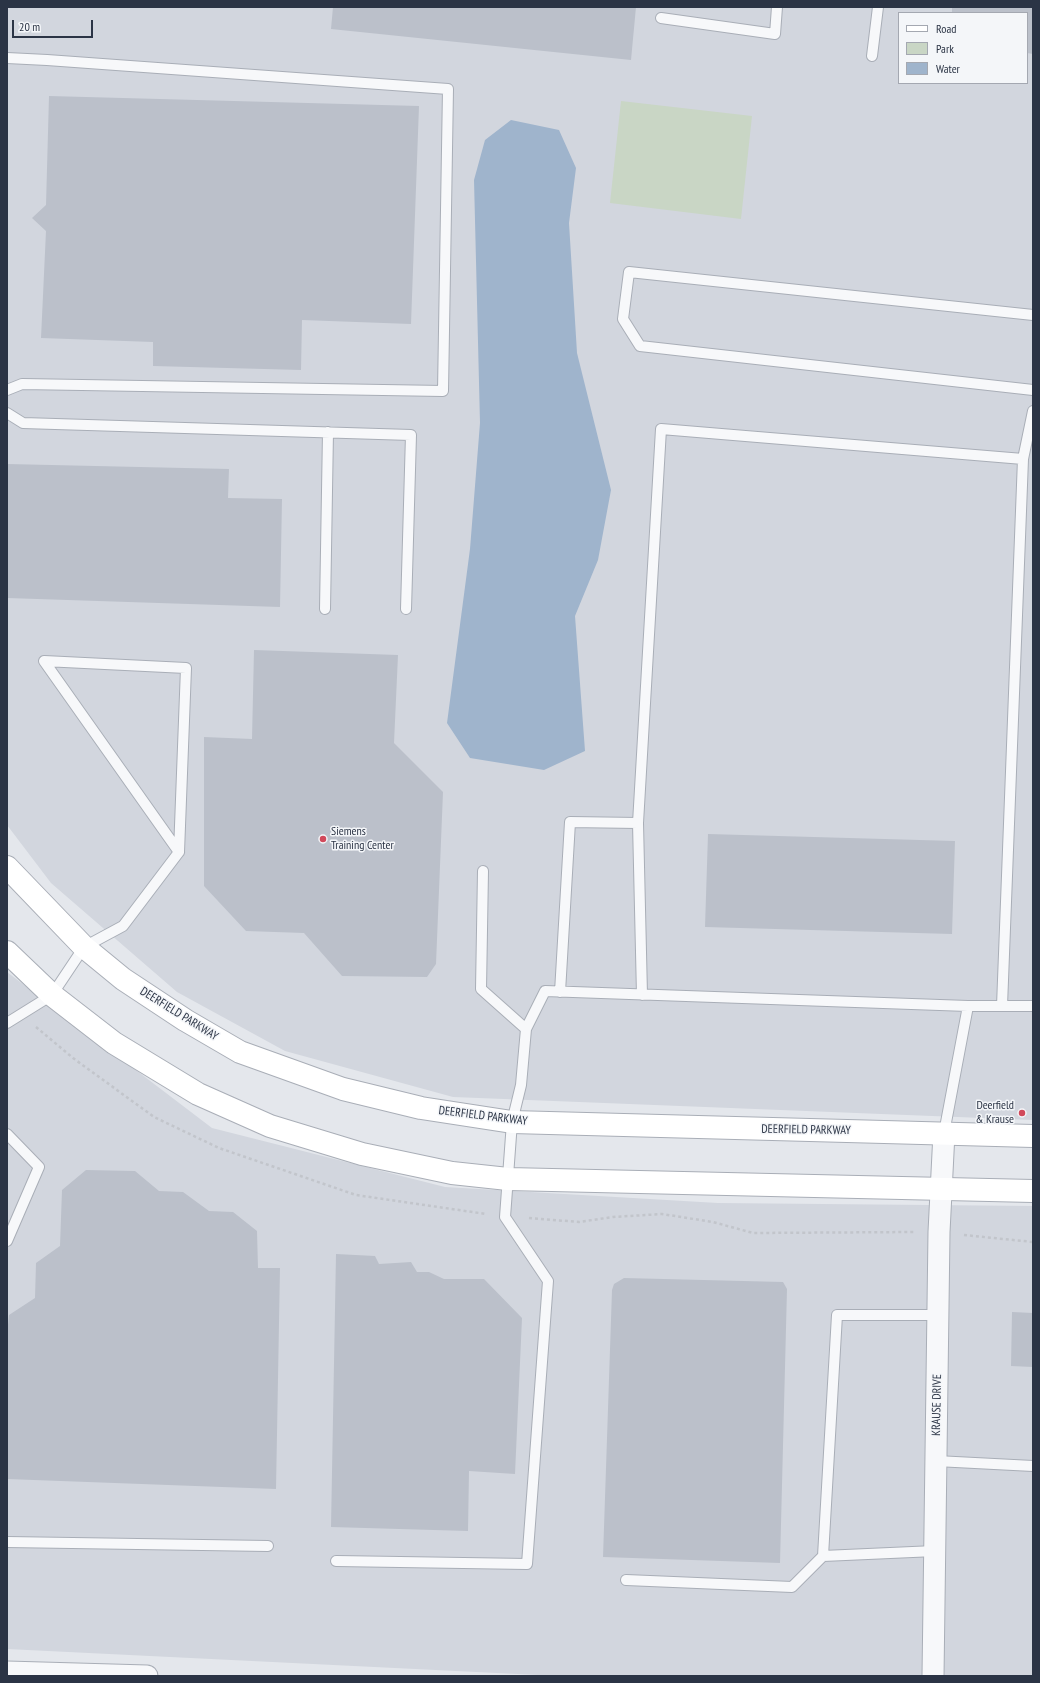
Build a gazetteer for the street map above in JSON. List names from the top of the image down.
{
  "streets": {
    "main road": ["DEERFIELD PARKWAY"],
    "street": ["KRAUSE DRIVE"]
  },
  "crossings": [
    ["DEERFIELD PARKWAY", "KRAUSE DRIVE"]
  ],
  "places": ["Siemens Training Center", "Deerfield & Krause"],
  "legend": ["Road", "Park", "Water"],
  "scale_bar": "20 m"
}
